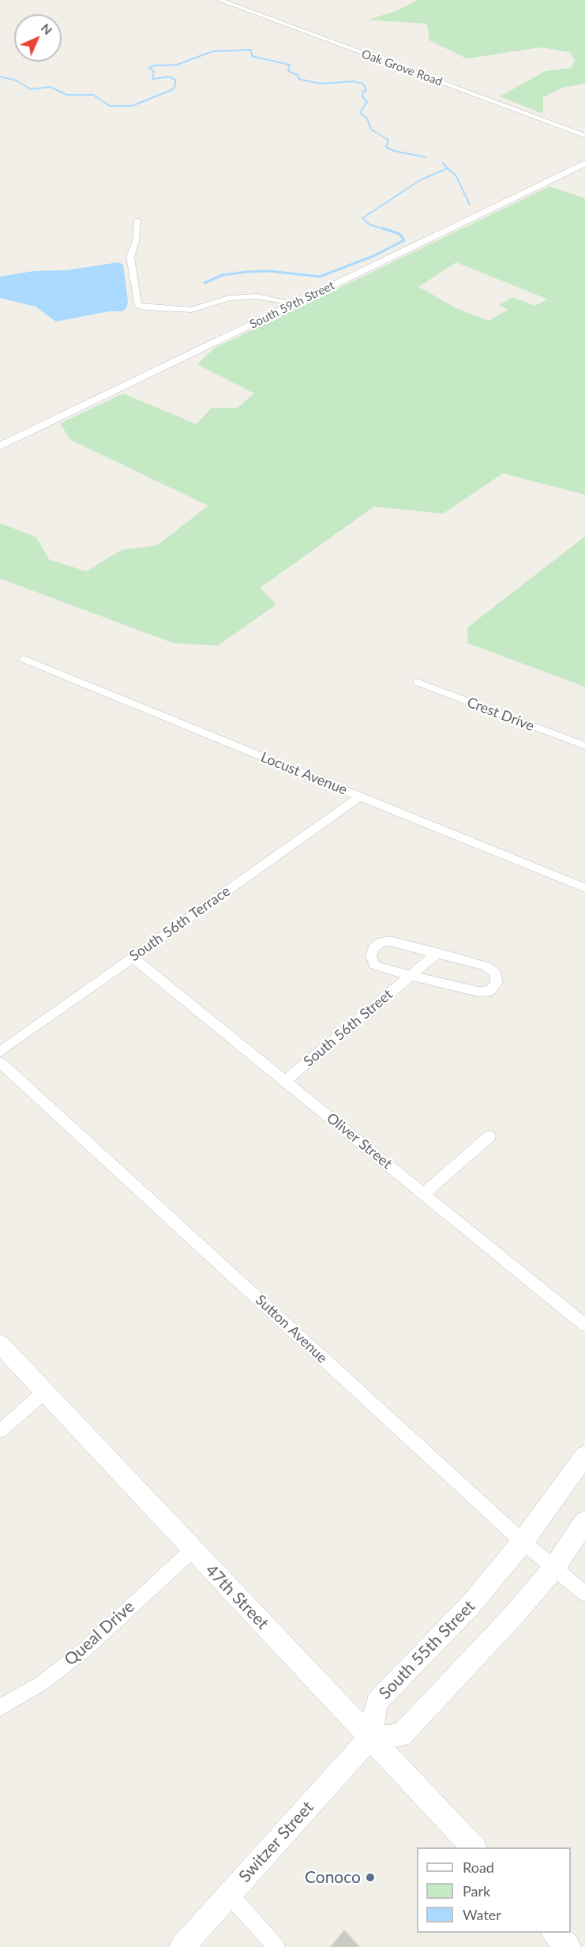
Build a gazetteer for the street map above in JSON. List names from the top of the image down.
{
  "streets": {
    "main road": [
      "South 59th Street",
      "47th Street",
      "South 55th Street",
      "Switzer Street"
    ],
    "street": [
      "Oak Grove Road",
      "Crest Drive",
      "Locust Avenue",
      "South 56th Terrace",
      "South 56th Street",
      "Oliver Street",
      "Sutton Avenue",
      "Queal Drive"
    ]
  },
  "crossings": [
    ["Locust Avenue", "South 56th Terrace"],
    ["South 56th Terrace", "Oliver Street"],
    ["South 56th Street", "Oliver Street"],
    ["Sutton Avenue", "South 55th Street"],
    ["47th Street", "Queal Drive"],
    ["47th Street", "South 55th Street"],
    ["47th Street", "Switzer Street"],
    ["South 55th Street", "Switzer Street"]
  ],
  "places": ["Conoco"],
  "legend": ["Road", "Park", "Water"],
  "north": "top right"
}
